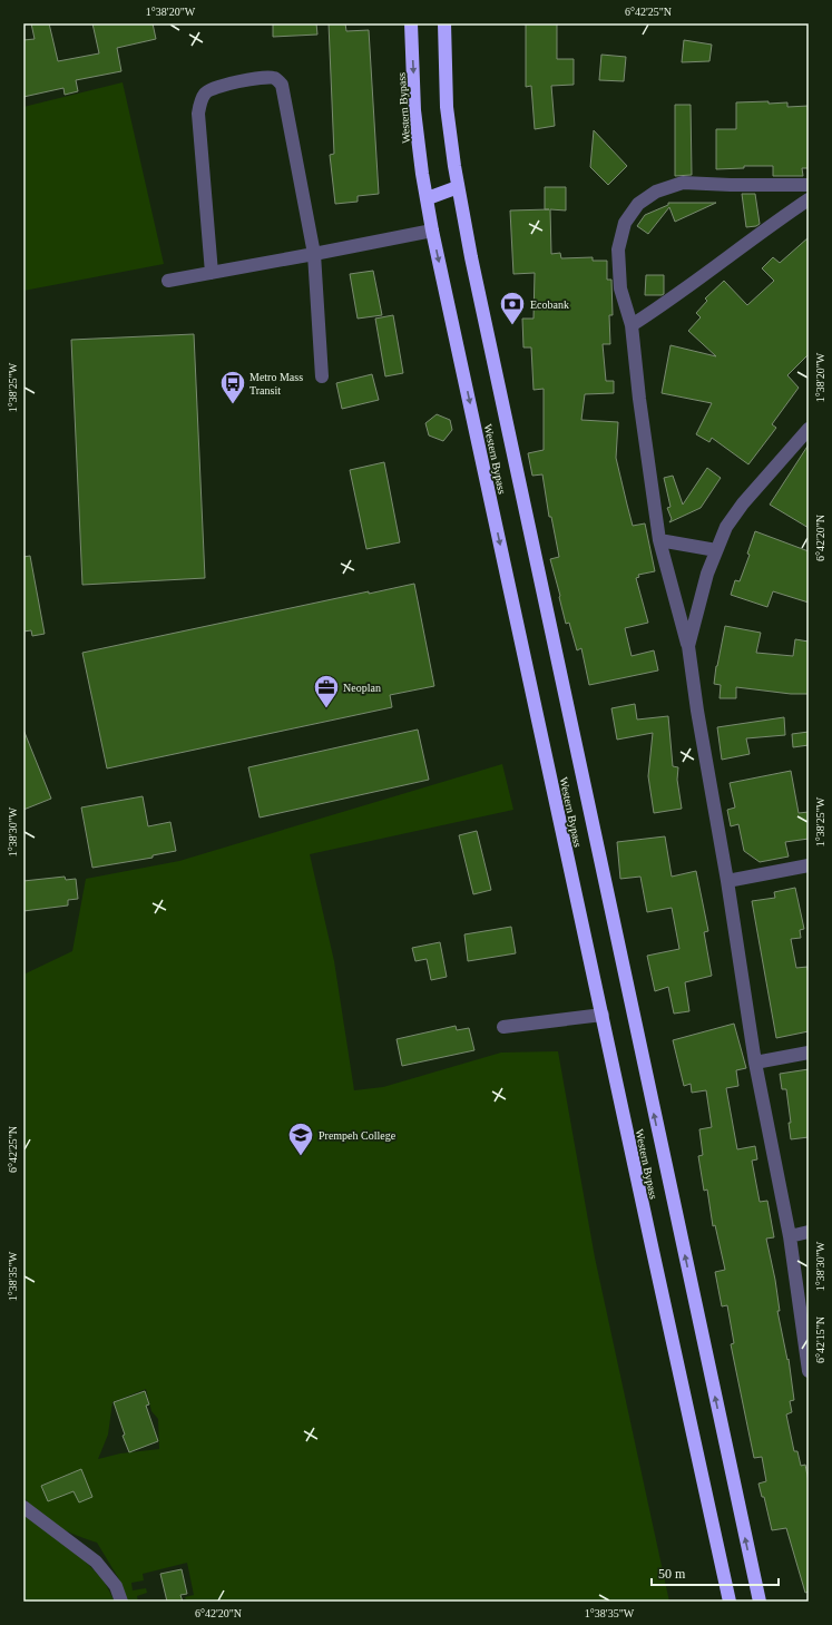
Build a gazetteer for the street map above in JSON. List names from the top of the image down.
{
  "streets": {
    "highway": ["Western Bypass"]
  },
  "places": {
    "bank": ["Ecobank"],
    "bus stop": ["Metro Mass Transit"],
    "office": ["Neoplan"],
    "school or university": ["Prempeh College"]
  },
  "scale_bar": "50 m",
  "coordinates": [
    "1°38'20\"W",
    "6°42'25\"N",
    "1°38'25\"W",
    "6°42'20\"N",
    "1°38'30\"W",
    "1°38'35\"W",
    "6°42'15\"N"
  ]
}
